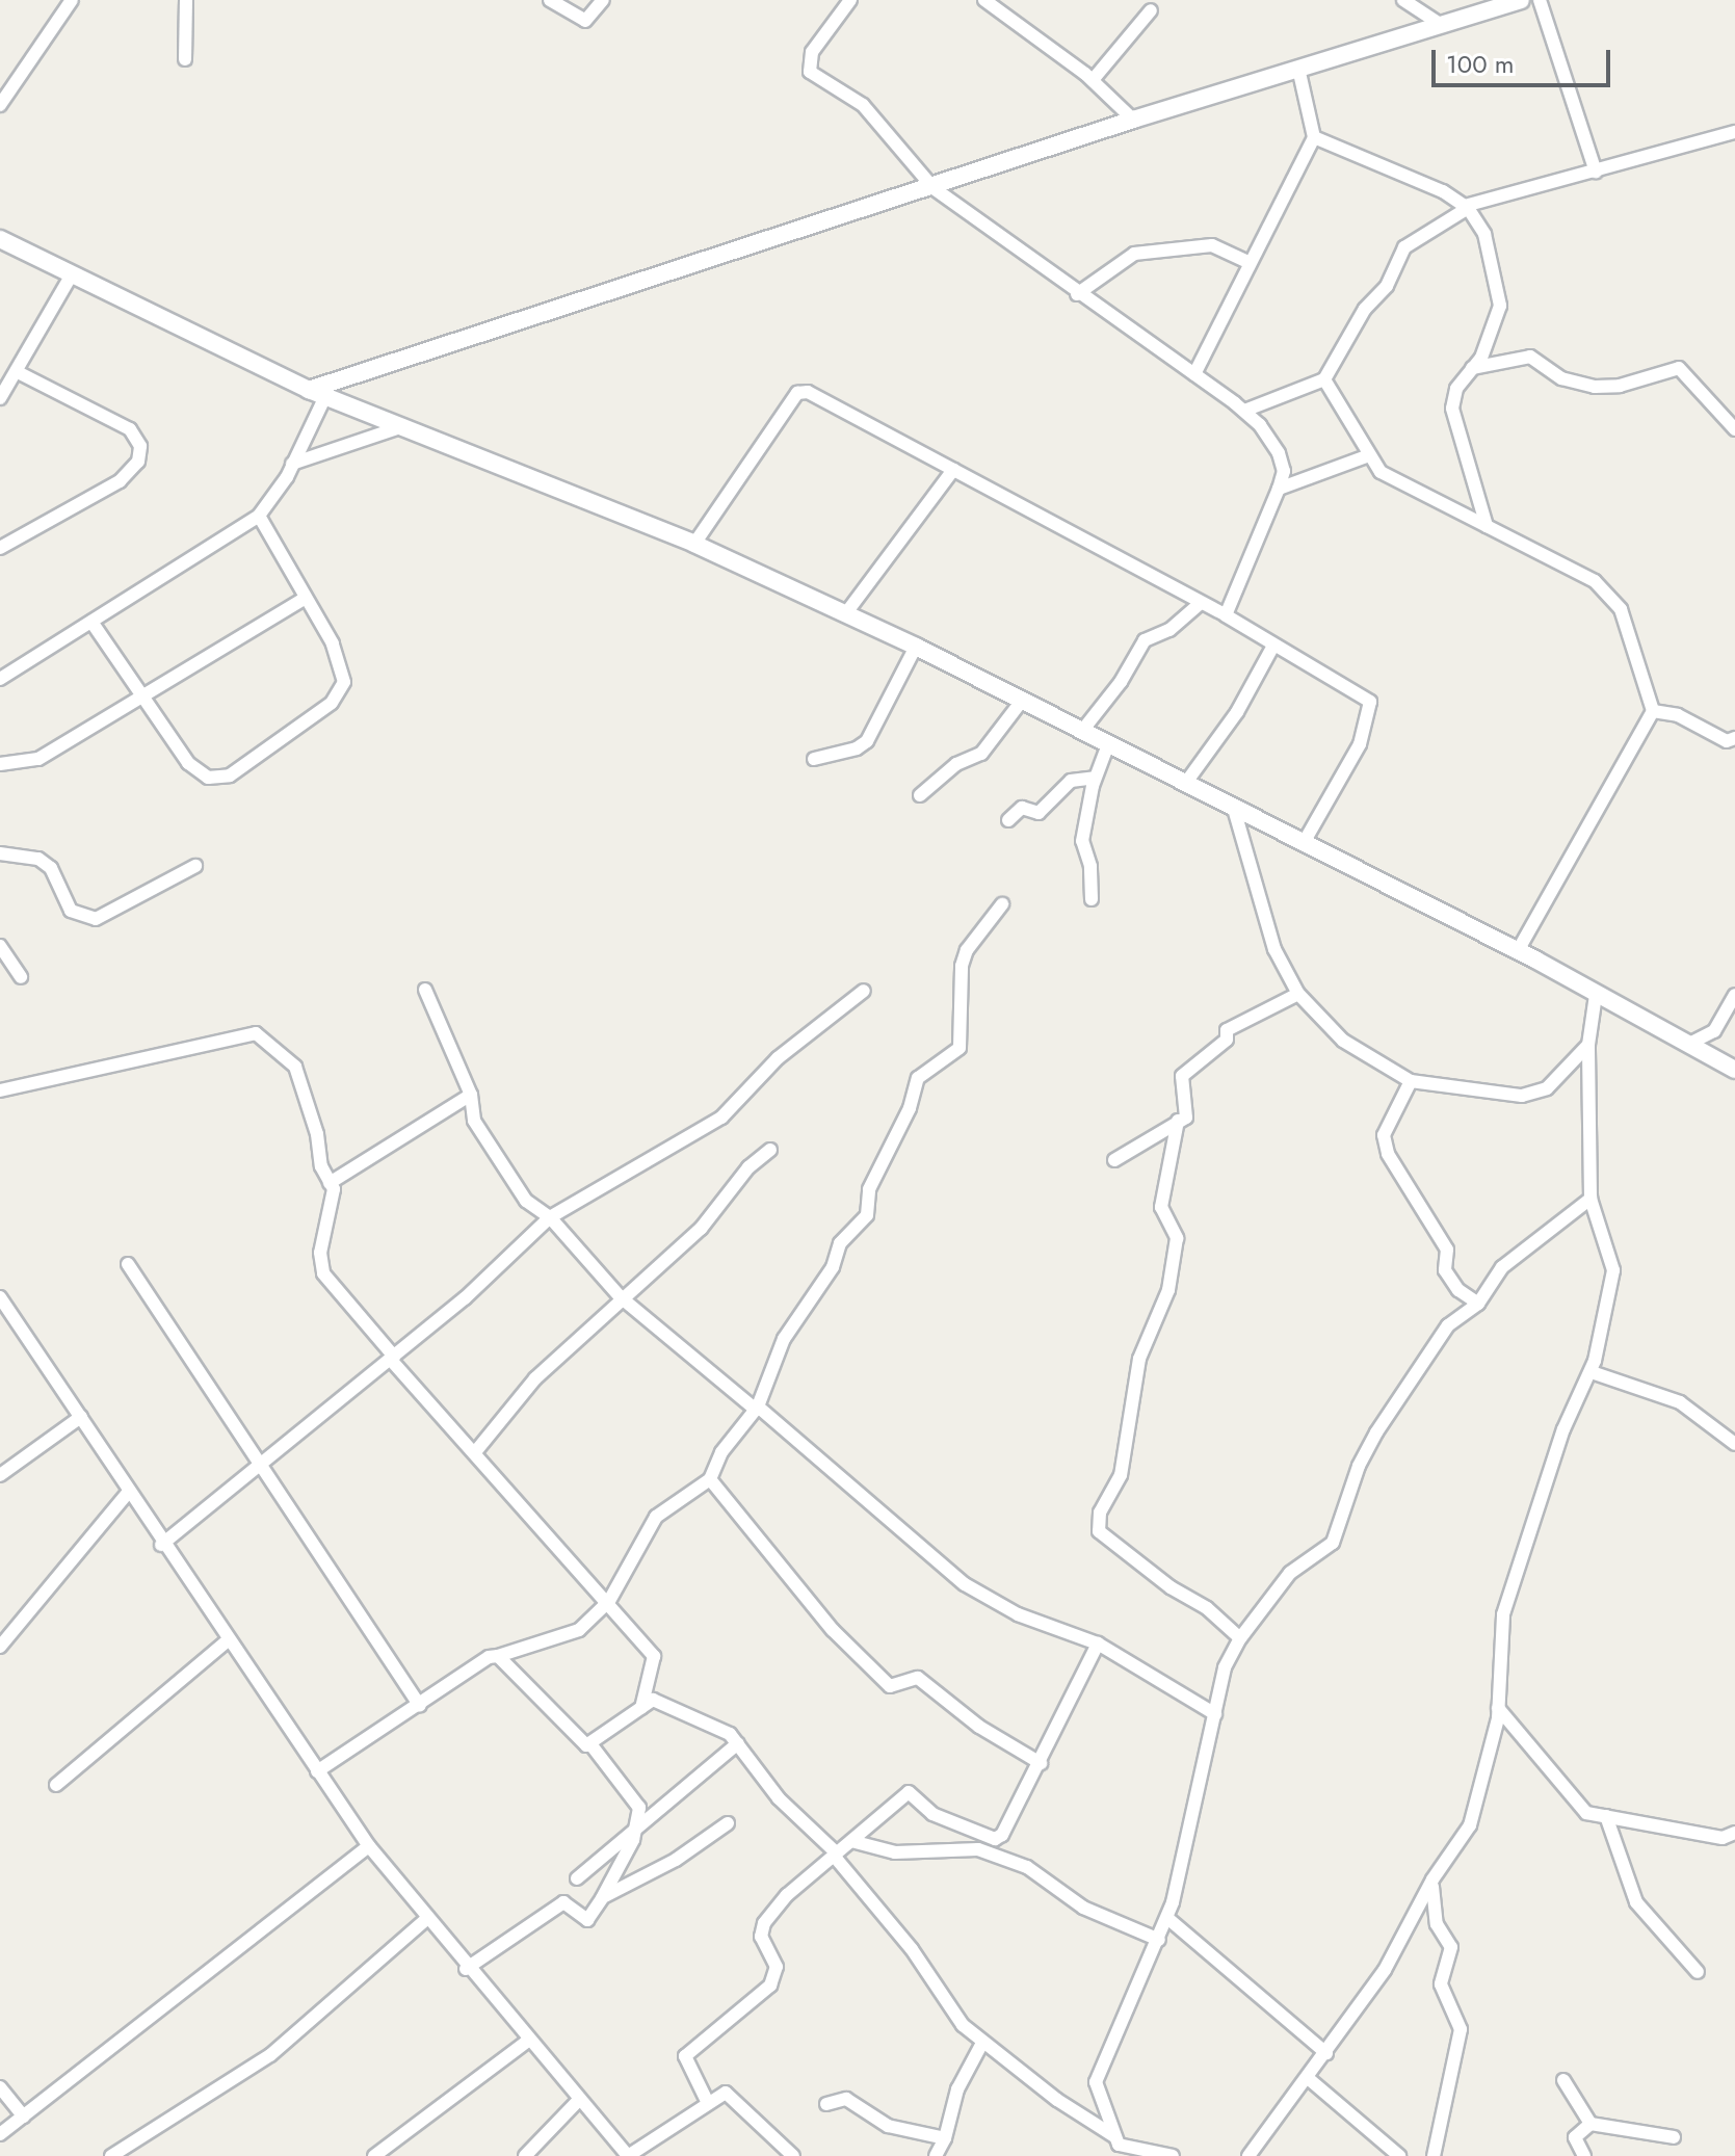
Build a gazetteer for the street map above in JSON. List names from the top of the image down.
{
  "scale_bar": "100 m"
}
